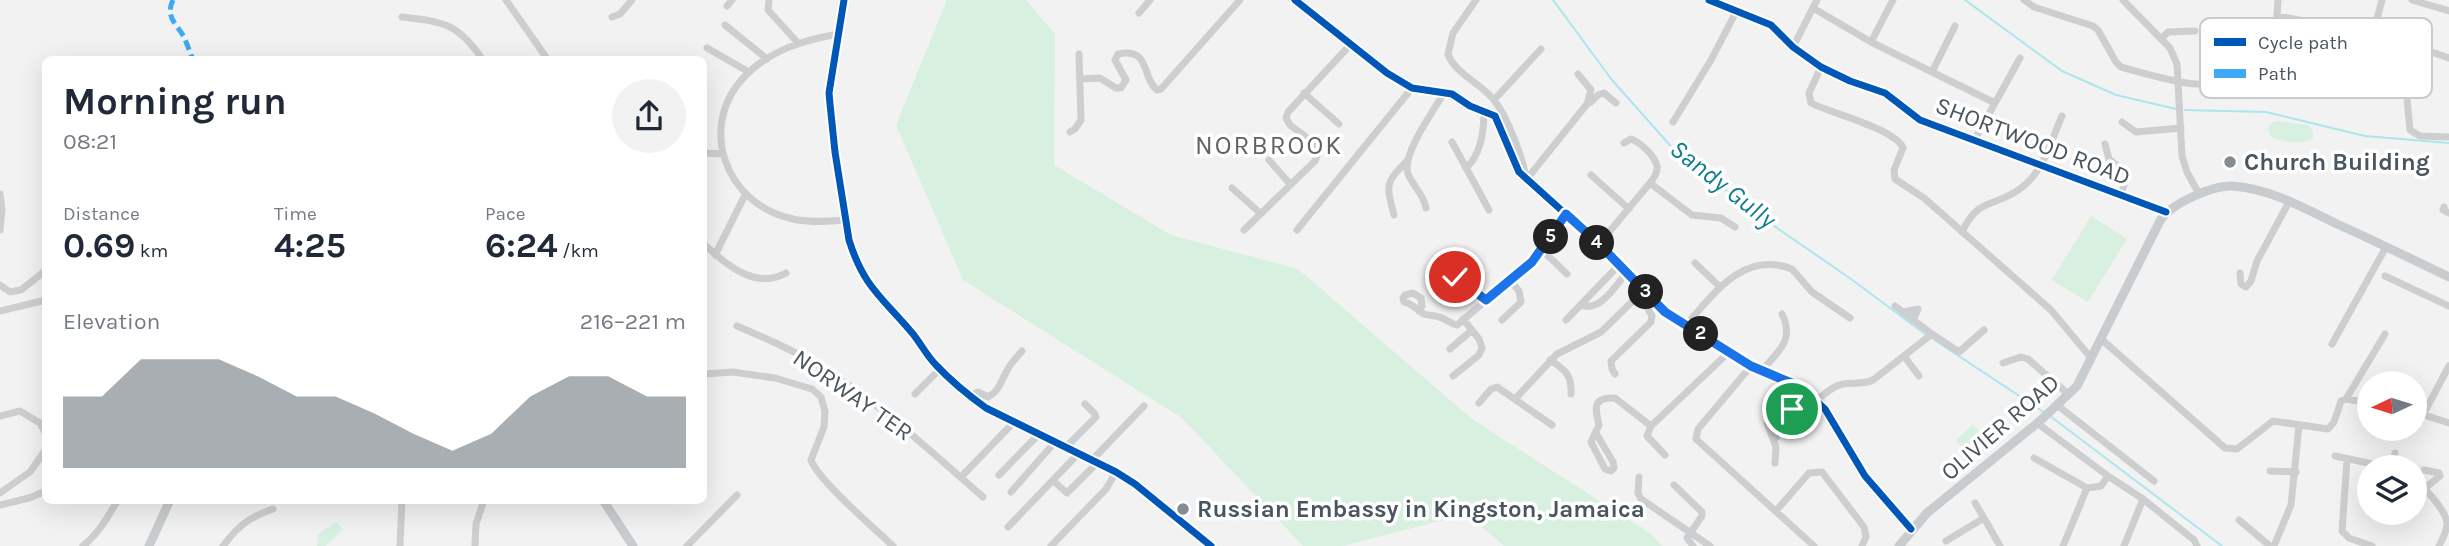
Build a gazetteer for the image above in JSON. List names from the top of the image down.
{
  "streets": {
    "main road": ["OLIVIER ROAD"],
    "street": ["SHORTWOOD ROAD", "NORWAY TER"]
  },
  "crossings": [
    ["SHORTWOOD ROAD", "OLIVIER ROAD"]
  ],
  "districts": ["NORBROOK"],
  "water": ["Sandy Gully"],
  "places": ["Church Building", "Russian Embassy in Kingston, Jamaica"],
  "legend": ["Cycle path", "Path"],
  "north": "left",
  "page": {
    "heading": ["Morning run", "08:21"],
    "stats": [
      ["Distance", "0.69 km"],
      ["Time", "4:25"],
      ["Pace", "6:24 /km"]
    ],
    "pins": [
      "5",
      "4",
      "3",
      "2"
    ],
    "chart": ["Elevation", "216–221 m"]
  }
}
